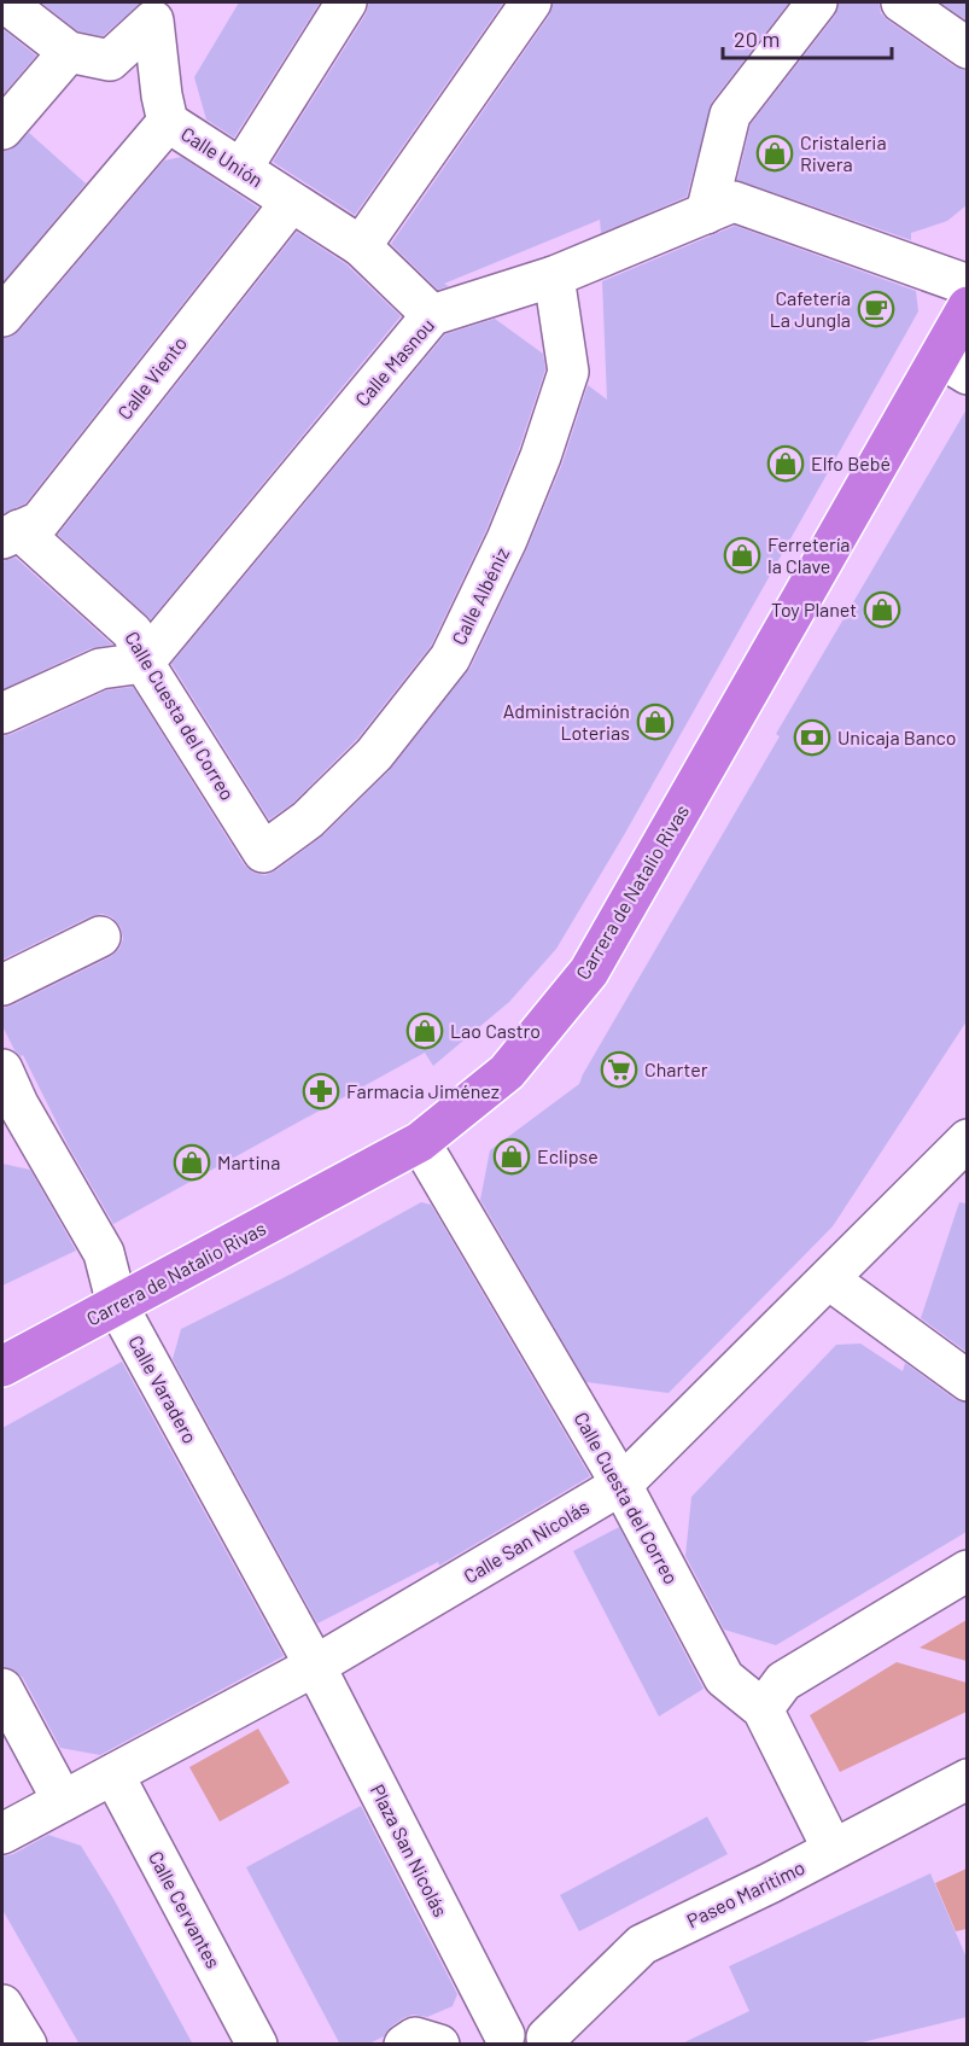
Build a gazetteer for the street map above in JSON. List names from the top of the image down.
{
  "streets": {
    "highway": ["Carrera de Natalio Rivas"],
    "street": [
      "Calle Unión",
      "Calle Masnou",
      "Calle Viento",
      "Calle Albéniz",
      "Calle Cuesta del Correo",
      "Calle Varadero",
      "Calle San Nicolás",
      "Plaza San Nicolás",
      "Paseo Marítimo",
      "Calle Cervantes"
    ]
  },
  "crossings": [
    ["Calle Unión", "Calle Masnou"],
    ["Calle Unión", "Calle Viento"],
    ["Calle Masnou", "Calle Albéniz"],
    ["Calle Masnou", "Calle Cuesta del Correo"],
    ["Calle Viento", "Calle Cuesta del Correo"],
    ["Calle Albéniz", "Calle Cuesta del Correo"],
    ["Calle Cuesta del Correo", "Carrera de Natalio Rivas"],
    ["Calle Cuesta del Correo", "Calle San Nicolás"],
    ["Calle Cuesta del Correo", "Paseo Marítimo"],
    ["Carrera de Natalio Rivas", "Calle Varadero"],
    ["Calle Varadero", "Calle San Nicolás"],
    ["Calle Varadero", "Plaza San Nicolás"],
    ["Calle San Nicolás", "Plaza San Nicolás"],
    ["Calle San Nicolás", "Calle Cervantes"]
  ],
  "places": {
    "shop": [
      "Cristaleria Rivera",
      "Elfo Bebé",
      "Ferretería la Clave",
      "Toy Planet",
      "Administración Loterias",
      "Lao Castro",
      "Eclipse",
      "Martina"
    ],
    "cafe": ["Cafetería La Jungla"],
    "bank": ["Unicaja Banco"],
    "supermarket": ["Charter"],
    "pharmacy": ["Farmacia Jiménez"]
  },
  "scale_bar": "20 m"
}
